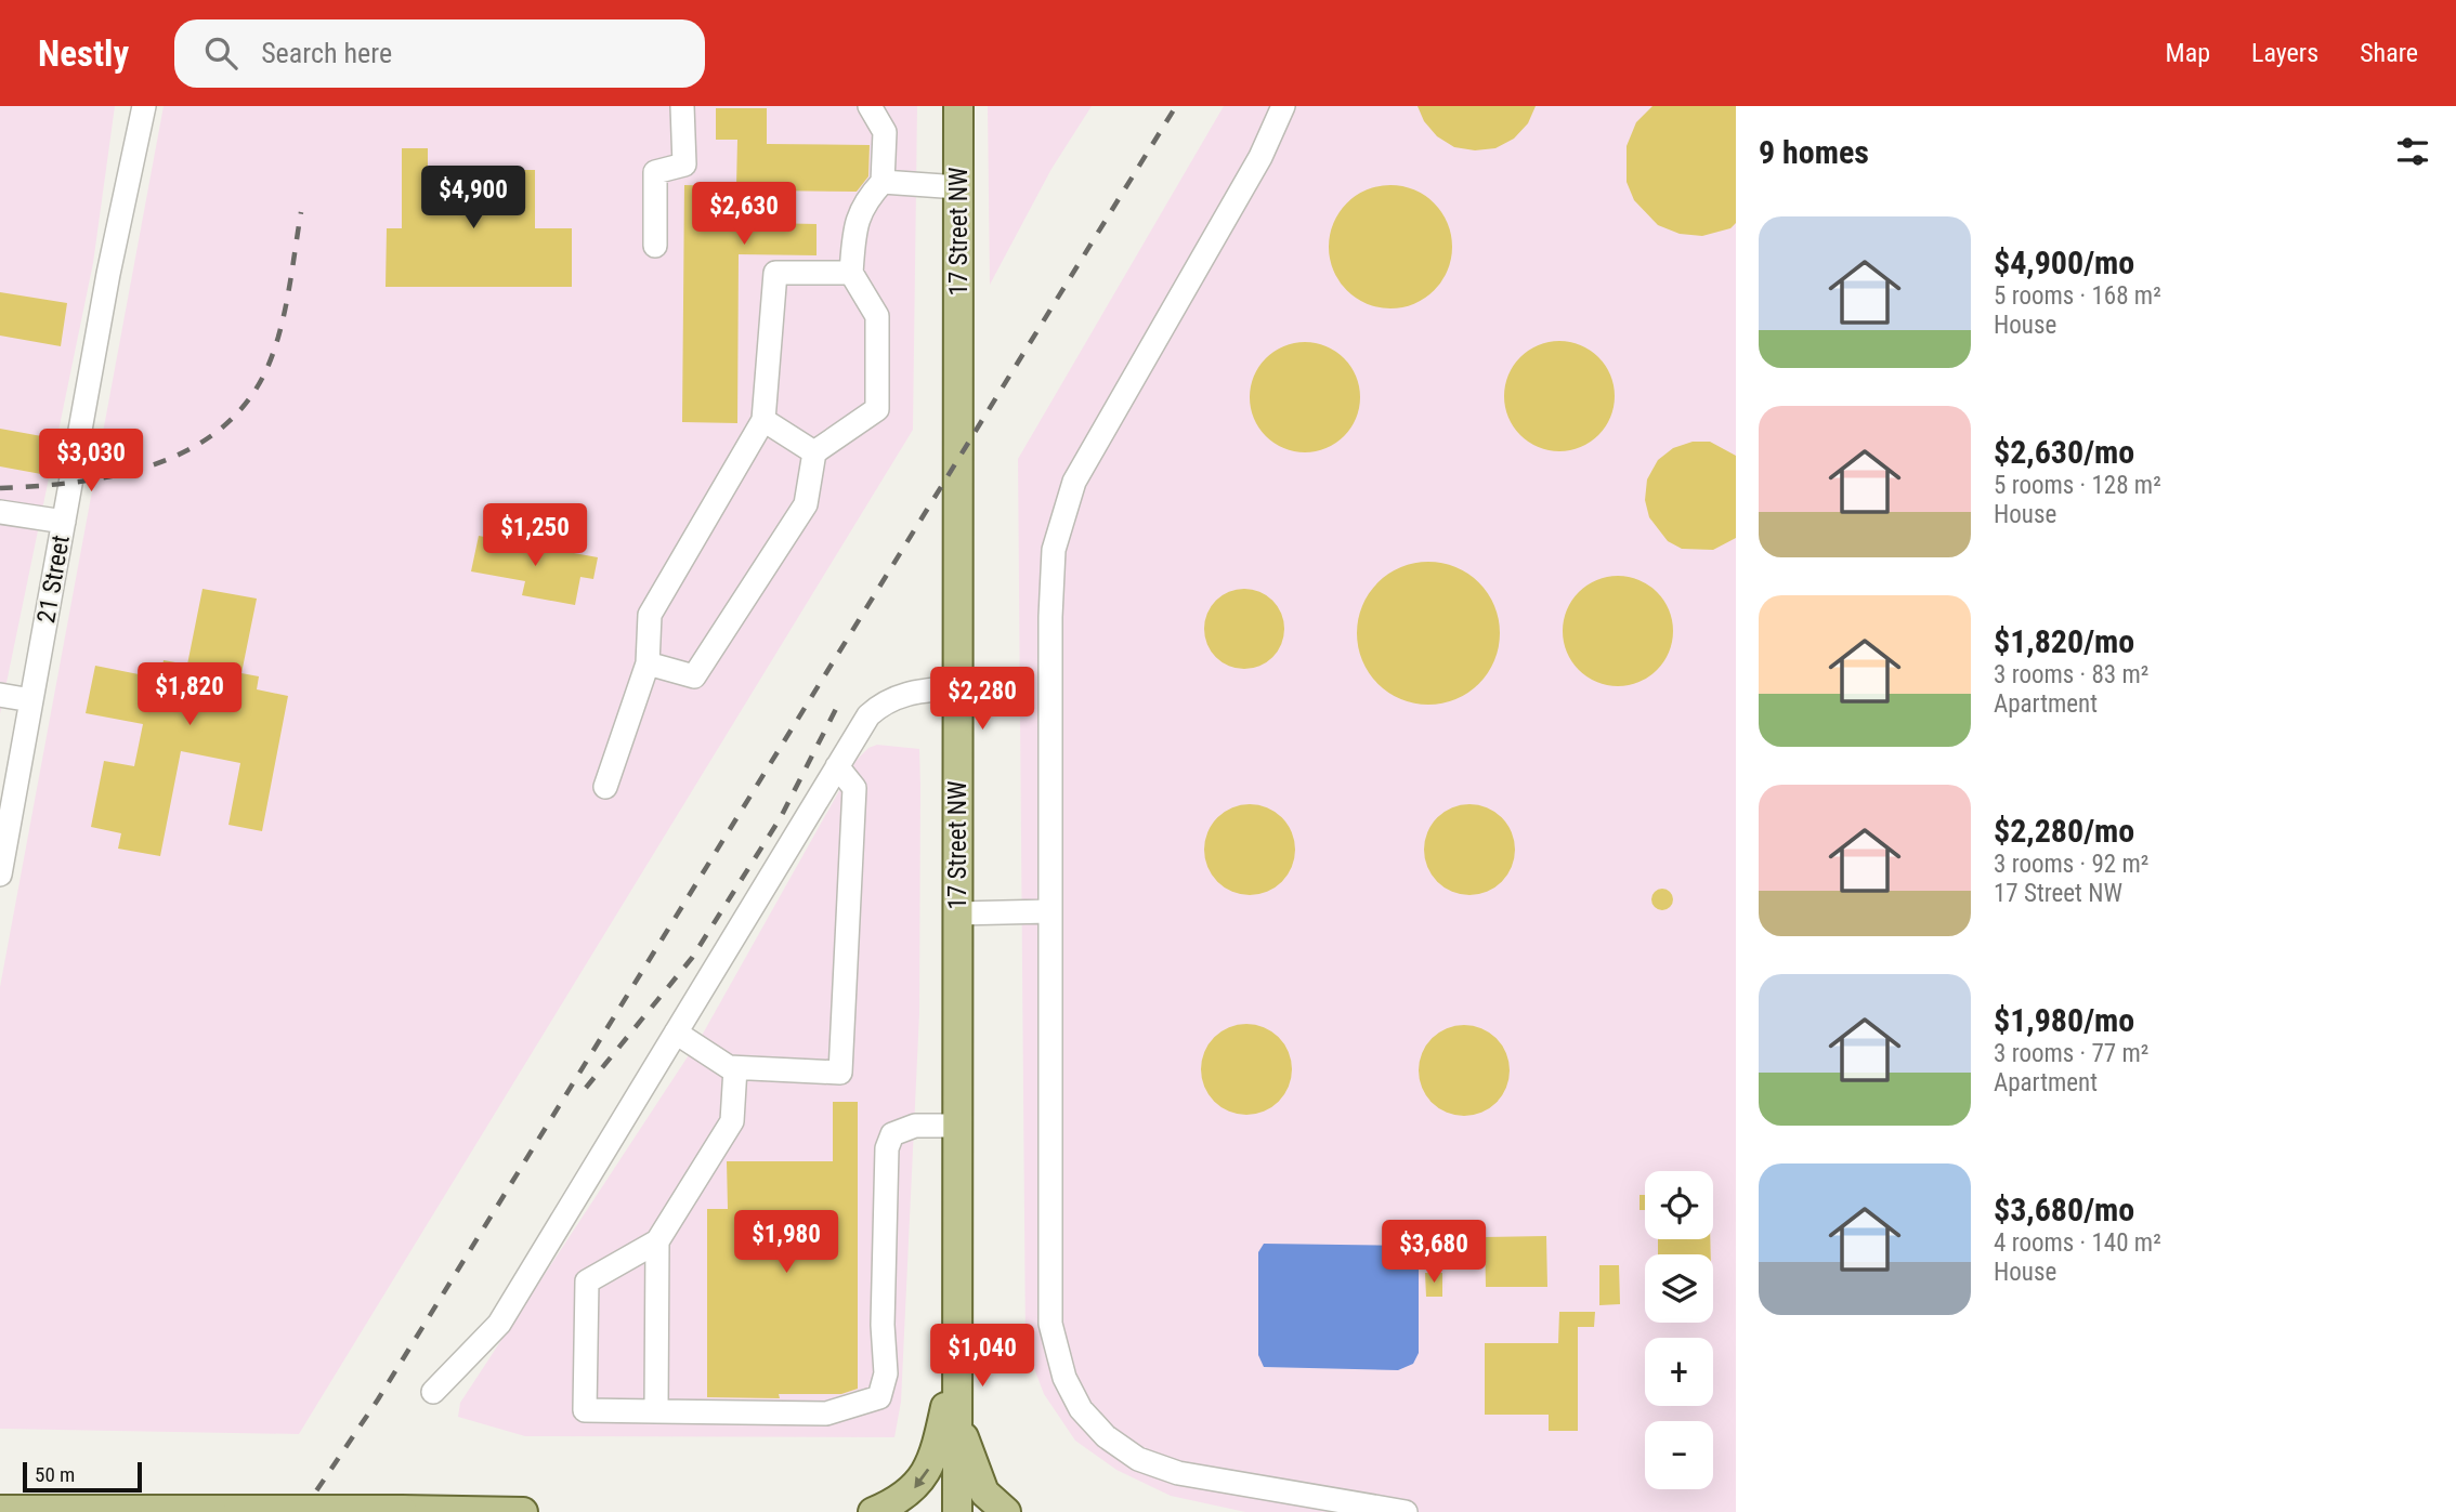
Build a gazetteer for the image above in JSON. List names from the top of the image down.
{
  "streets": {
    "main road": ["17 Street NW"],
    "street": ["21 Street"]
  },
  "scale_bar": "50 m",
  "page": {
    "header": "Nestly",
    "search": "Search here",
    "nav": ["Map", "Layers", "Share"],
    "heading": "9 homes",
    "price": [
      "$4,900",
      "$2,630",
      "$3,030",
      "$1,250",
      "$1,820",
      "$2,280",
      "$1,980",
      "$3,680",
      "$1,040"
    ],
    "list": [
      {
        "name": "$4,900/mo",
        "note": "5 rooms · 168 m² · House"
      },
      {
        "name": "$2,630/mo",
        "note": "5 rooms · 128 m² · House"
      },
      {
        "name": "$1,820/mo",
        "note": "3 rooms · 83 m² · Apartment"
      },
      {
        "name": "$2,280/mo",
        "note": "3 rooms · 92 m² · 17 Street NW"
      },
      {
        "name": "$1,980/mo",
        "note": "3 rooms · 77 m² · Apartment"
      },
      {
        "name": "$3,680/mo",
        "note": "4 rooms · 140 m² · House"
      }
    ],
    "map_buttons": ["+", "−"],
    "scale": "50 m"
  }
}
